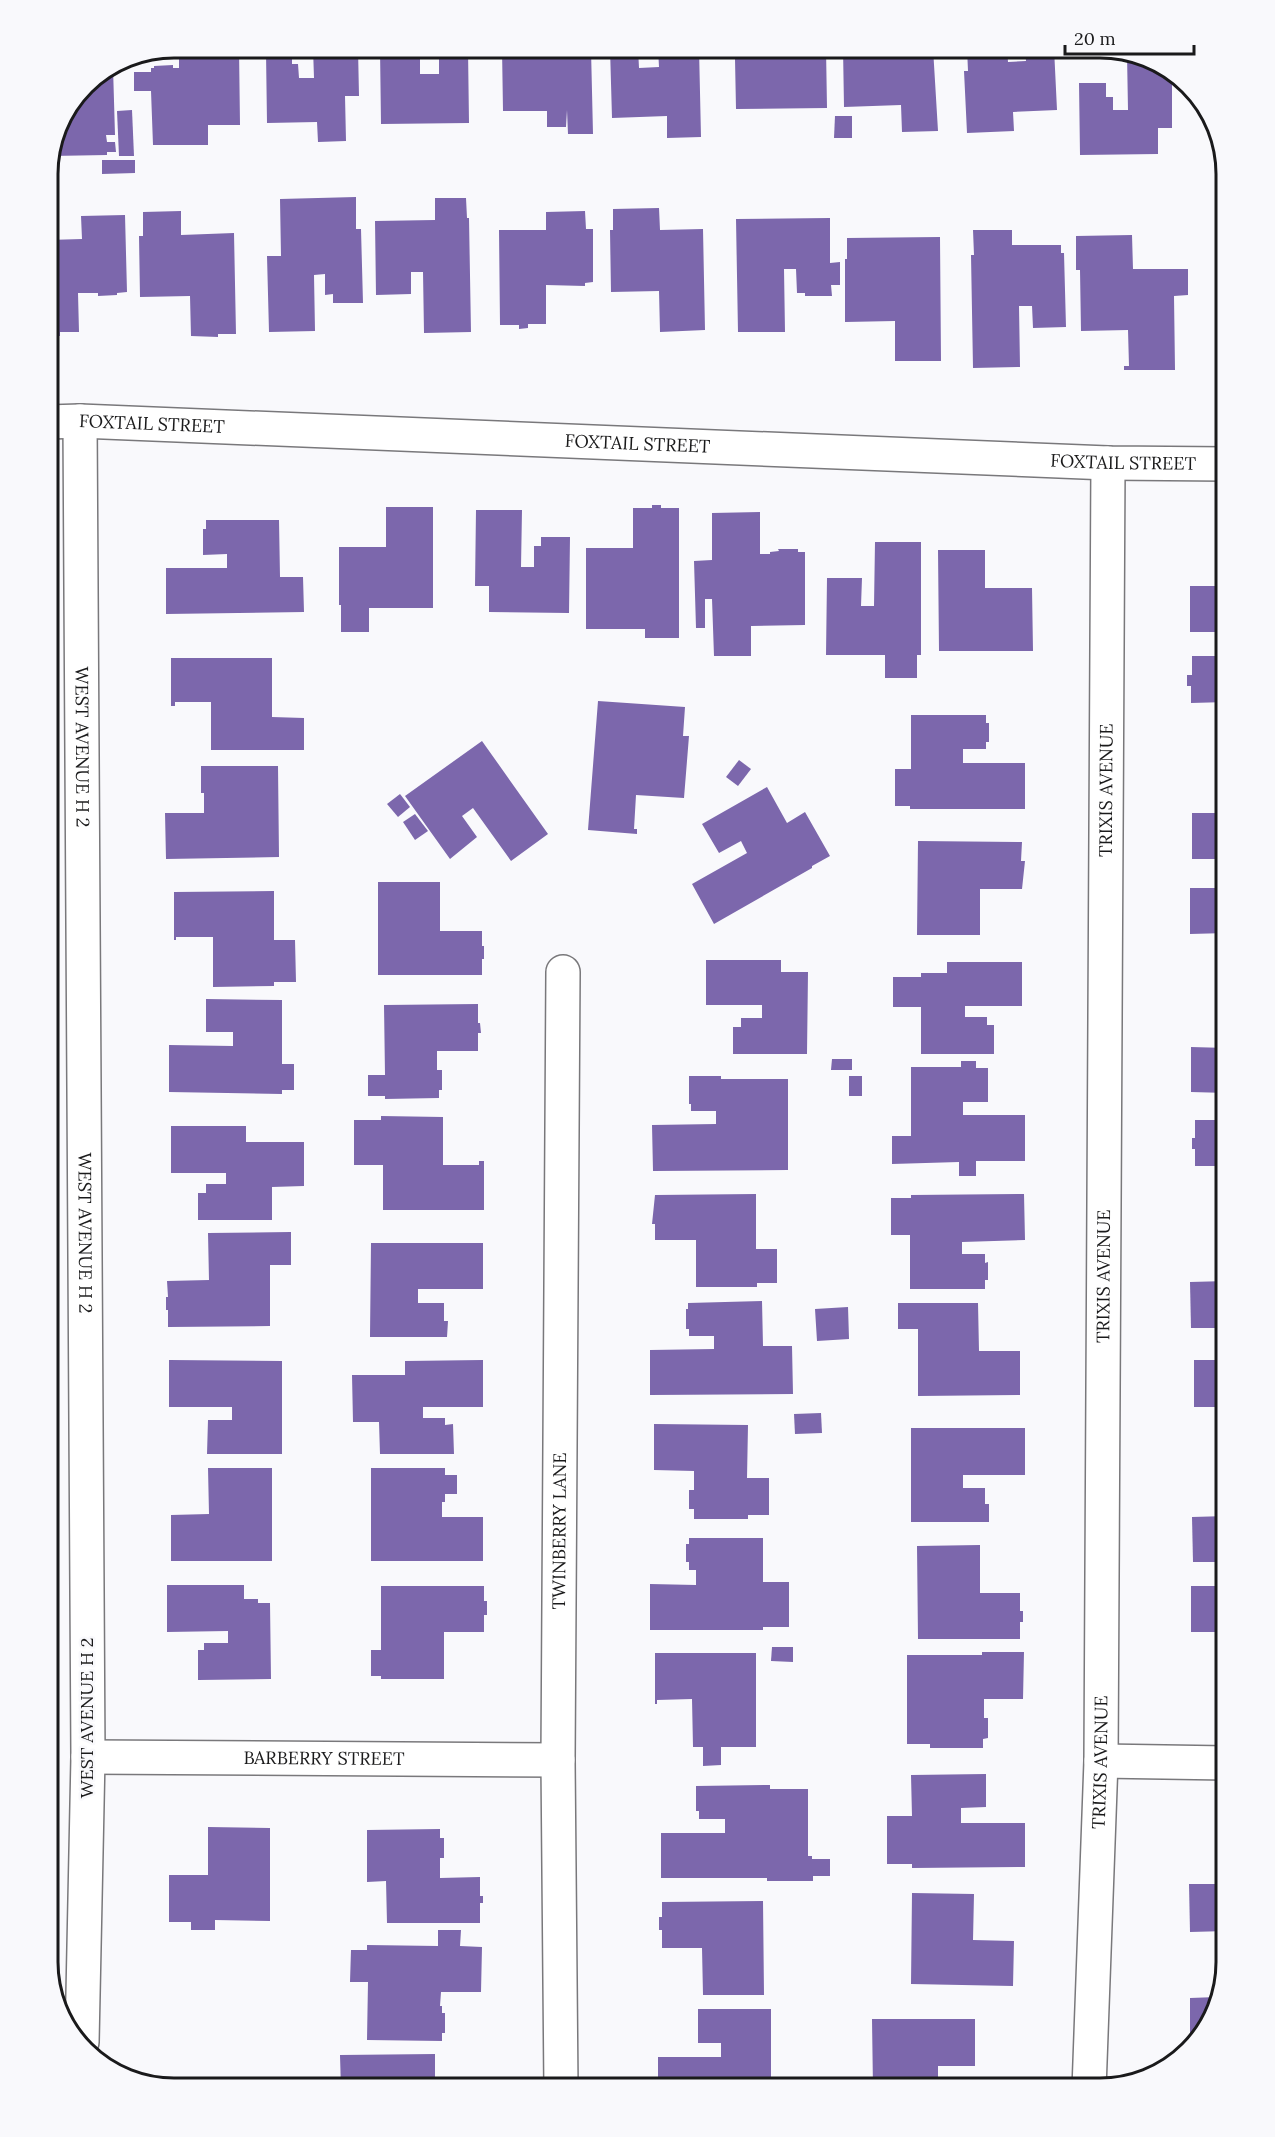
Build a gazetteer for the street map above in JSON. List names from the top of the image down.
{
  "streets": {
    "street": [
      "FOXTAIL STREET",
      "WEST AVENUE H 2",
      "TRIXIS AVENUE",
      "TWINBERRY LANE",
      "BARBERRY STREET"
    ]
  },
  "crossings": [
    ["FOXTAIL STREET", "WEST AVENUE H 2"],
    ["FOXTAIL STREET", "TRIXIS AVENUE"],
    ["WEST AVENUE H 2", "BARBERRY STREET"],
    ["TWINBERRY LANE", "BARBERRY STREET"]
  ],
  "scale_bar": "20 m"
}
